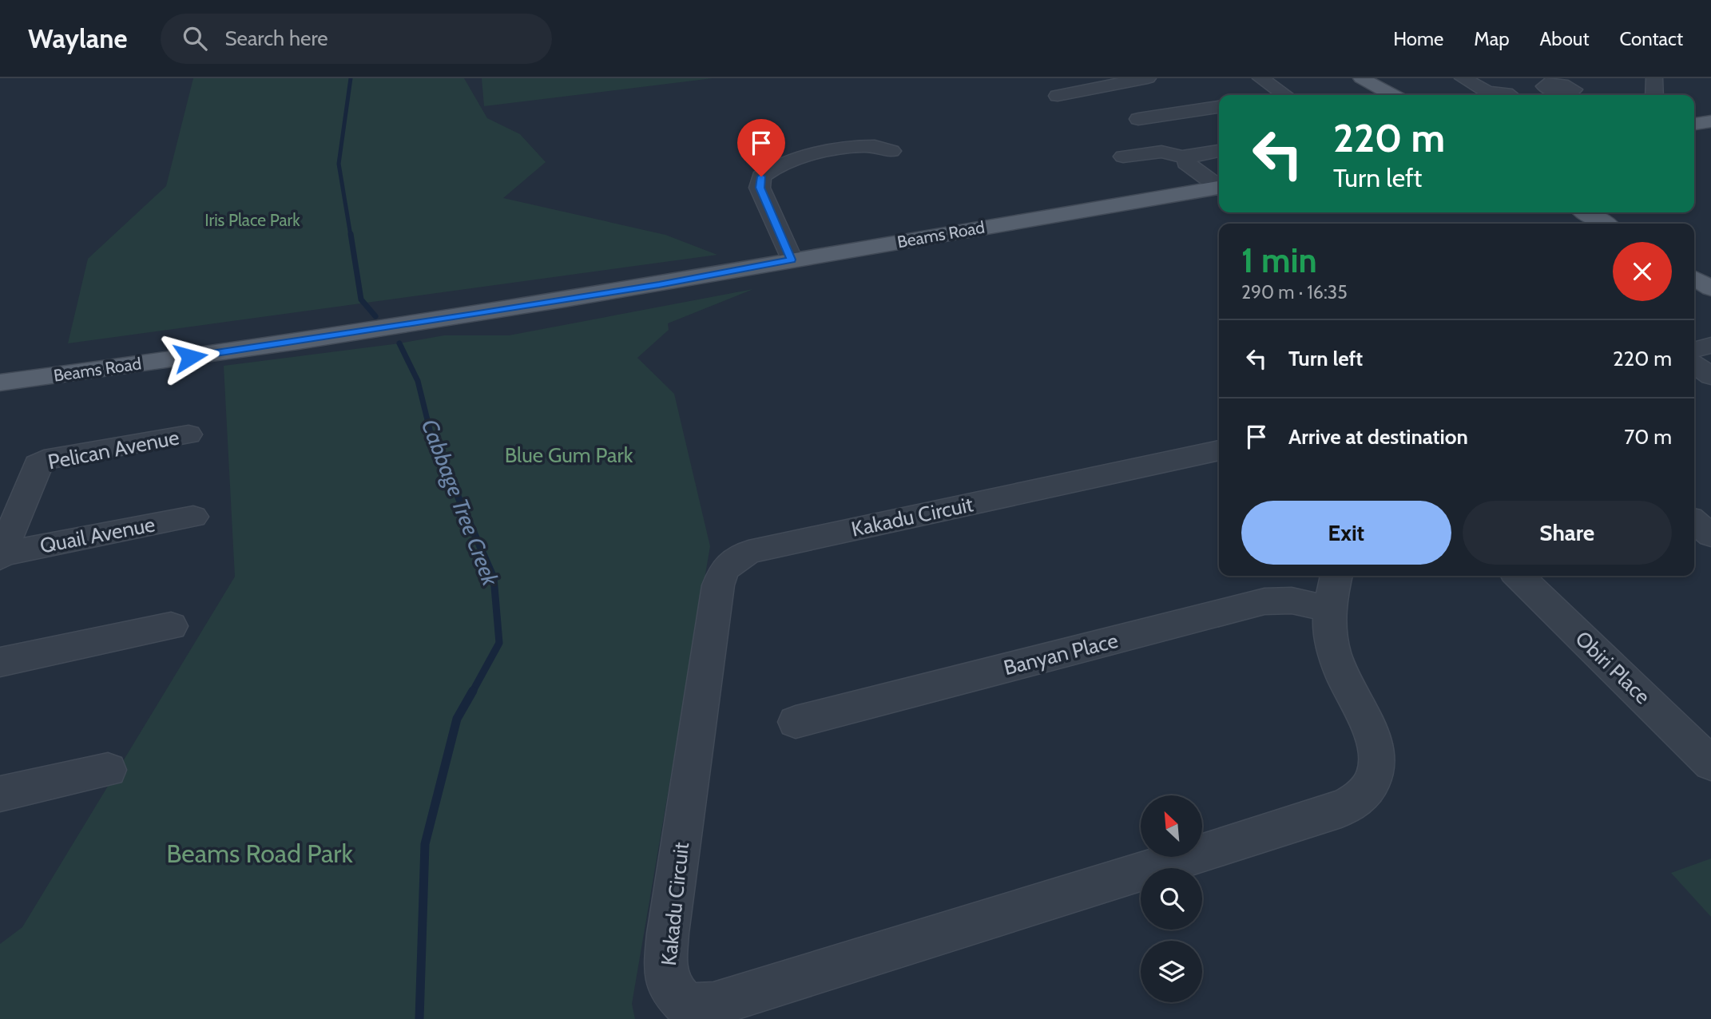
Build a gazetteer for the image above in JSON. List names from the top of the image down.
{
  "streets": {
    "main road": ["Beams Road"],
    "street": [
      "Pelican Avenue",
      "Kakadu Circuit",
      "Quail Avenue",
      "Banyan Place",
      "Obiri Place"
    ]
  },
  "crossings": [
    ["Pelican Avenue", "Quail Avenue"],
    ["Kakadu Circuit", "Banyan Place"]
  ],
  "water": ["Cabbage Tree Creek"],
  "parks": ["Iris Place Park", "Blue Gum Park", "Beams Road Park"],
  "north": "top left",
  "page": {
    "header": "Waylane",
    "search": "Search here",
    "nav": [
      "Home",
      "Map",
      "About",
      "Contact"
    ],
    "turn": ["220 m", "Turn left"],
    "heading": ["1 min", "290 m · 16:35"],
    "list": [
      {
        "name": "Turn left",
        "value": "220 m"
      },
      {
        "name": "Arrive at destination",
        "value": "70 m"
      }
    ],
    "buttons": ["Exit", "Share"]
  }
}
